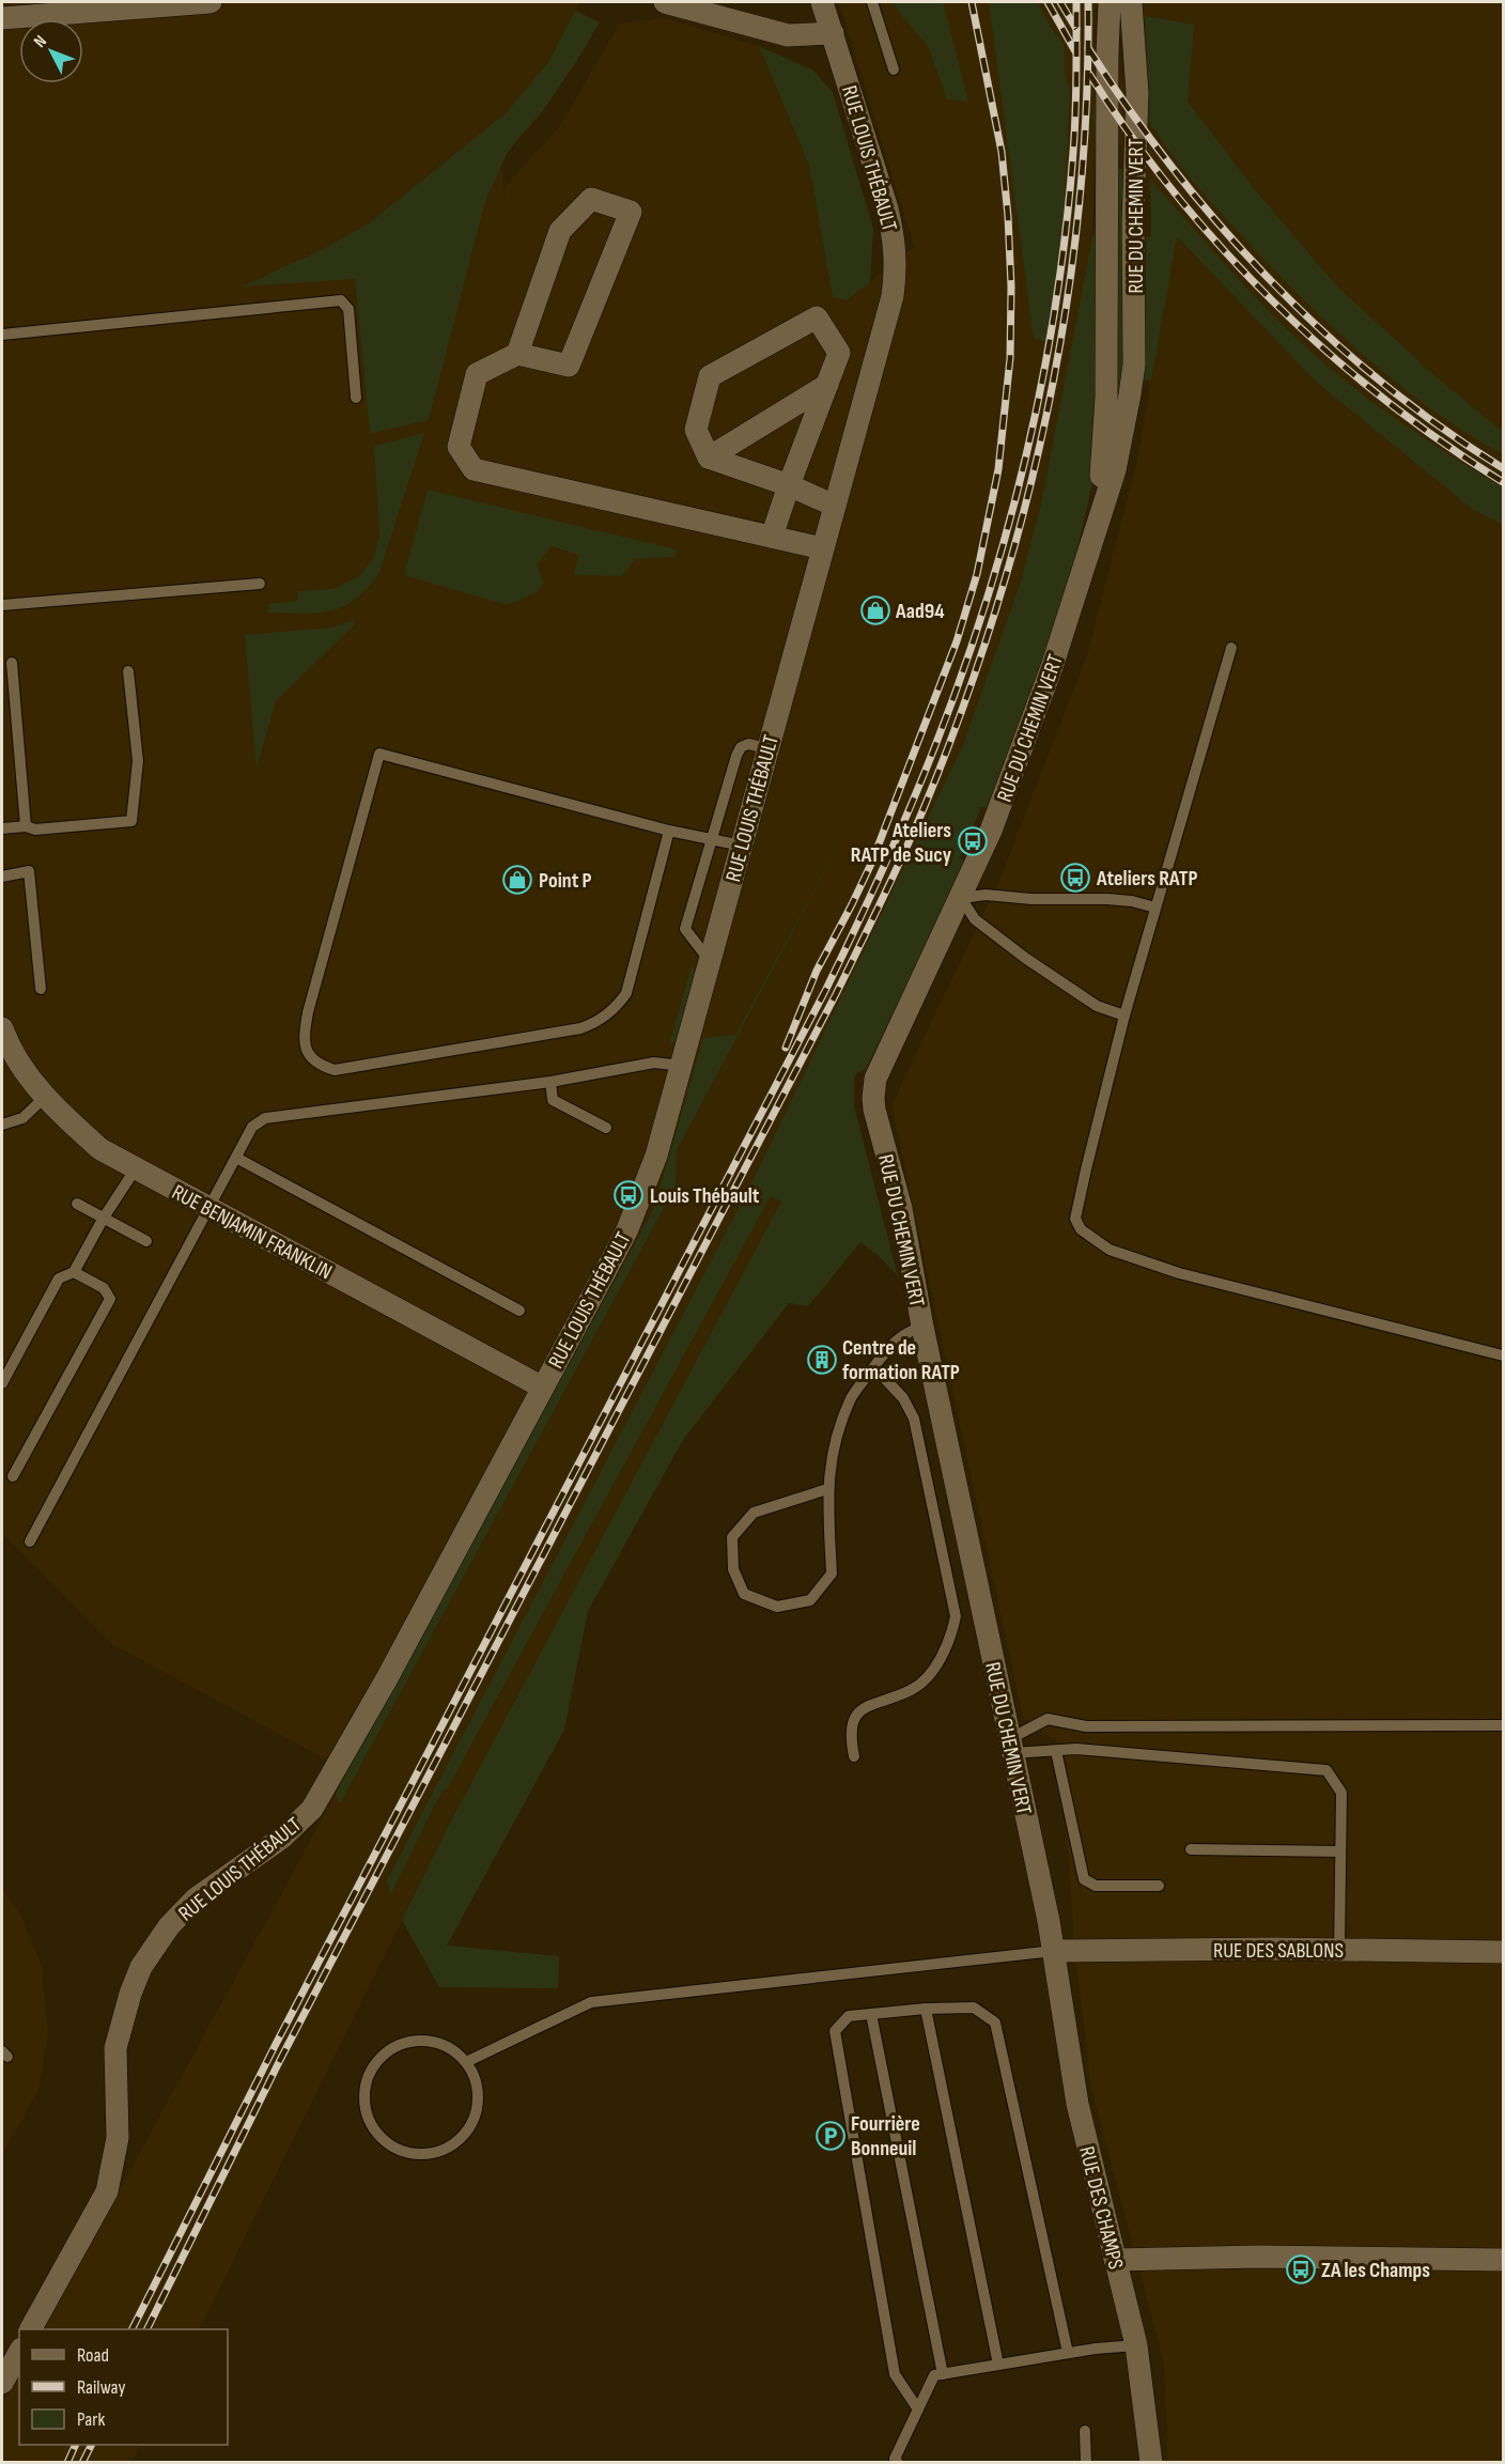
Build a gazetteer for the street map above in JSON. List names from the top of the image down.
{
  "streets": {
    "street": [
      "RUE LOUIS THÉBAULT",
      "RUE DU CHEMIN VERT",
      "RUE BENJAMIN FRANKLIN",
      "RUE DES SABLONS",
      "RUE DES CHAMPS"
    ]
  },
  "crossings": [
    ["RUE LOUIS THÉBAULT", "RUE BENJAMIN FRANKLIN"],
    ["RUE DU CHEMIN VERT", "RUE DES SABLONS"],
    ["RUE DU CHEMIN VERT", "RUE DES CHAMPS"],
    ["RUE DES SABLONS", "RUE DES CHAMPS"]
  ],
  "places": {
    "shop": ["Aad94", "Point P"],
    "bus stop": [
      "Ateliers RATP de Sucy",
      "Ateliers RATP",
      "Louis Thébault",
      "ZA les Champs"
    ],
    "building": ["Centre de formation RATP"],
    "parking": ["Fourrière Bonneuil"]
  },
  "legend": ["Road", "Railway", "Park"],
  "north": "top left"
}
